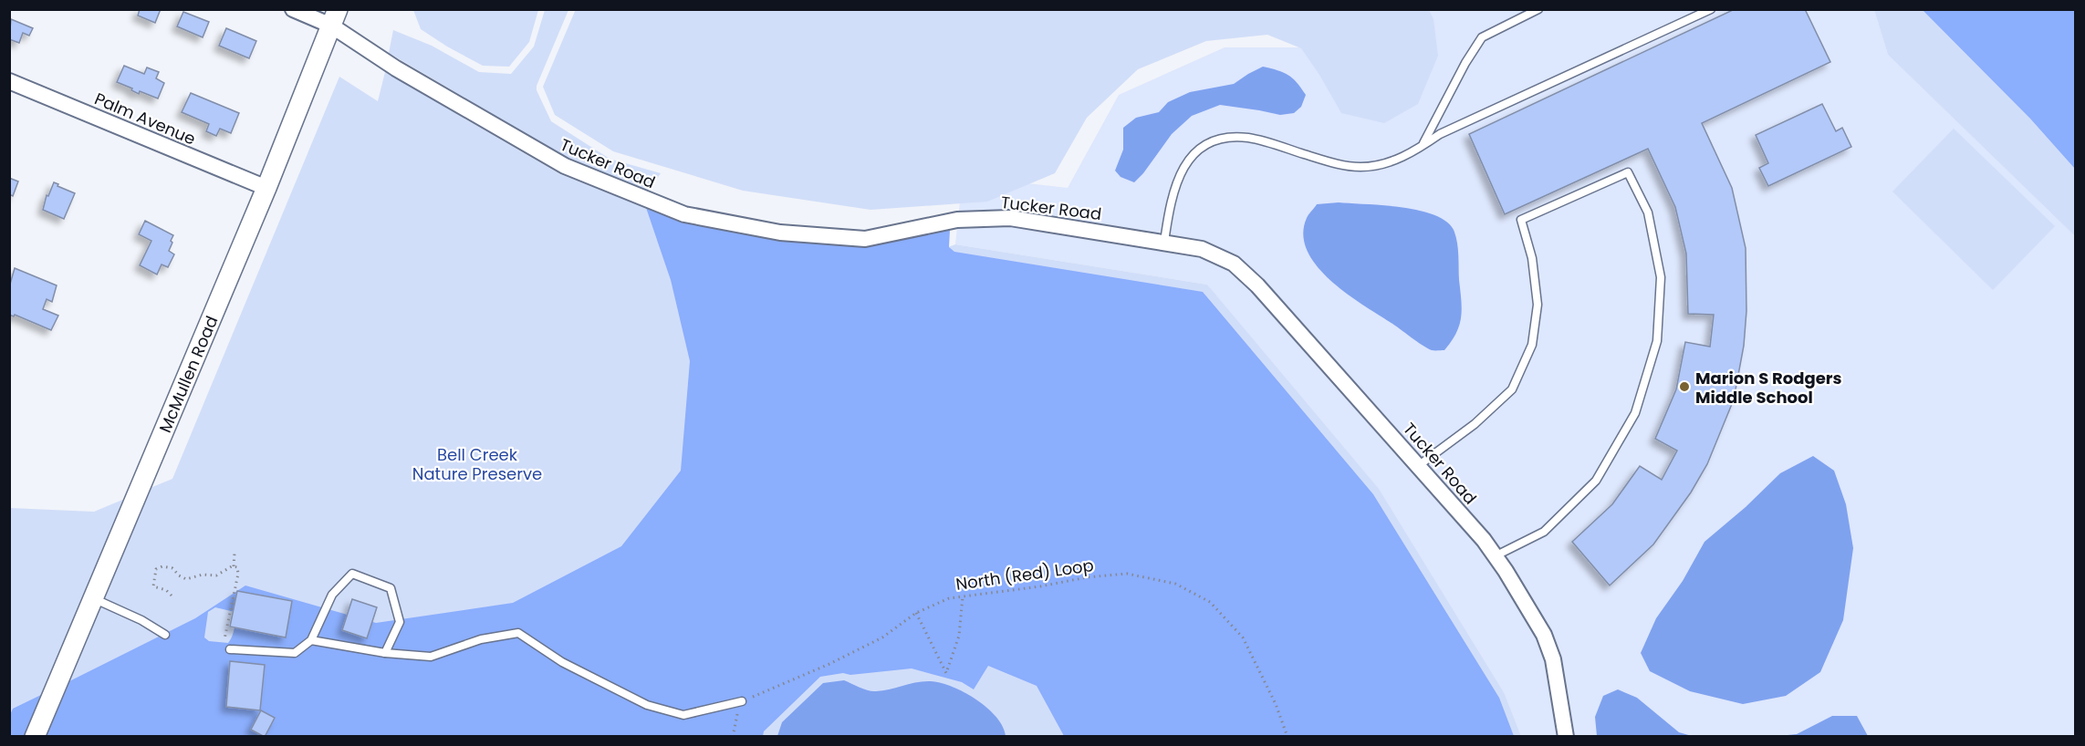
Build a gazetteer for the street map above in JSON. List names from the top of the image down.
{
  "streets": {
    "street": ["Palm Avenue", "Tucker Road", "McMullen Road"],
    "path": ["North (Red) Loop"]
  },
  "crossings": [
    ["Palm Avenue", "McMullen Road"],
    ["Tucker Road", "McMullen Road"]
  ],
  "parks": ["Bell Creek Nature Preserve"],
  "places": ["Marion S Rodgers Middle School"]
}
